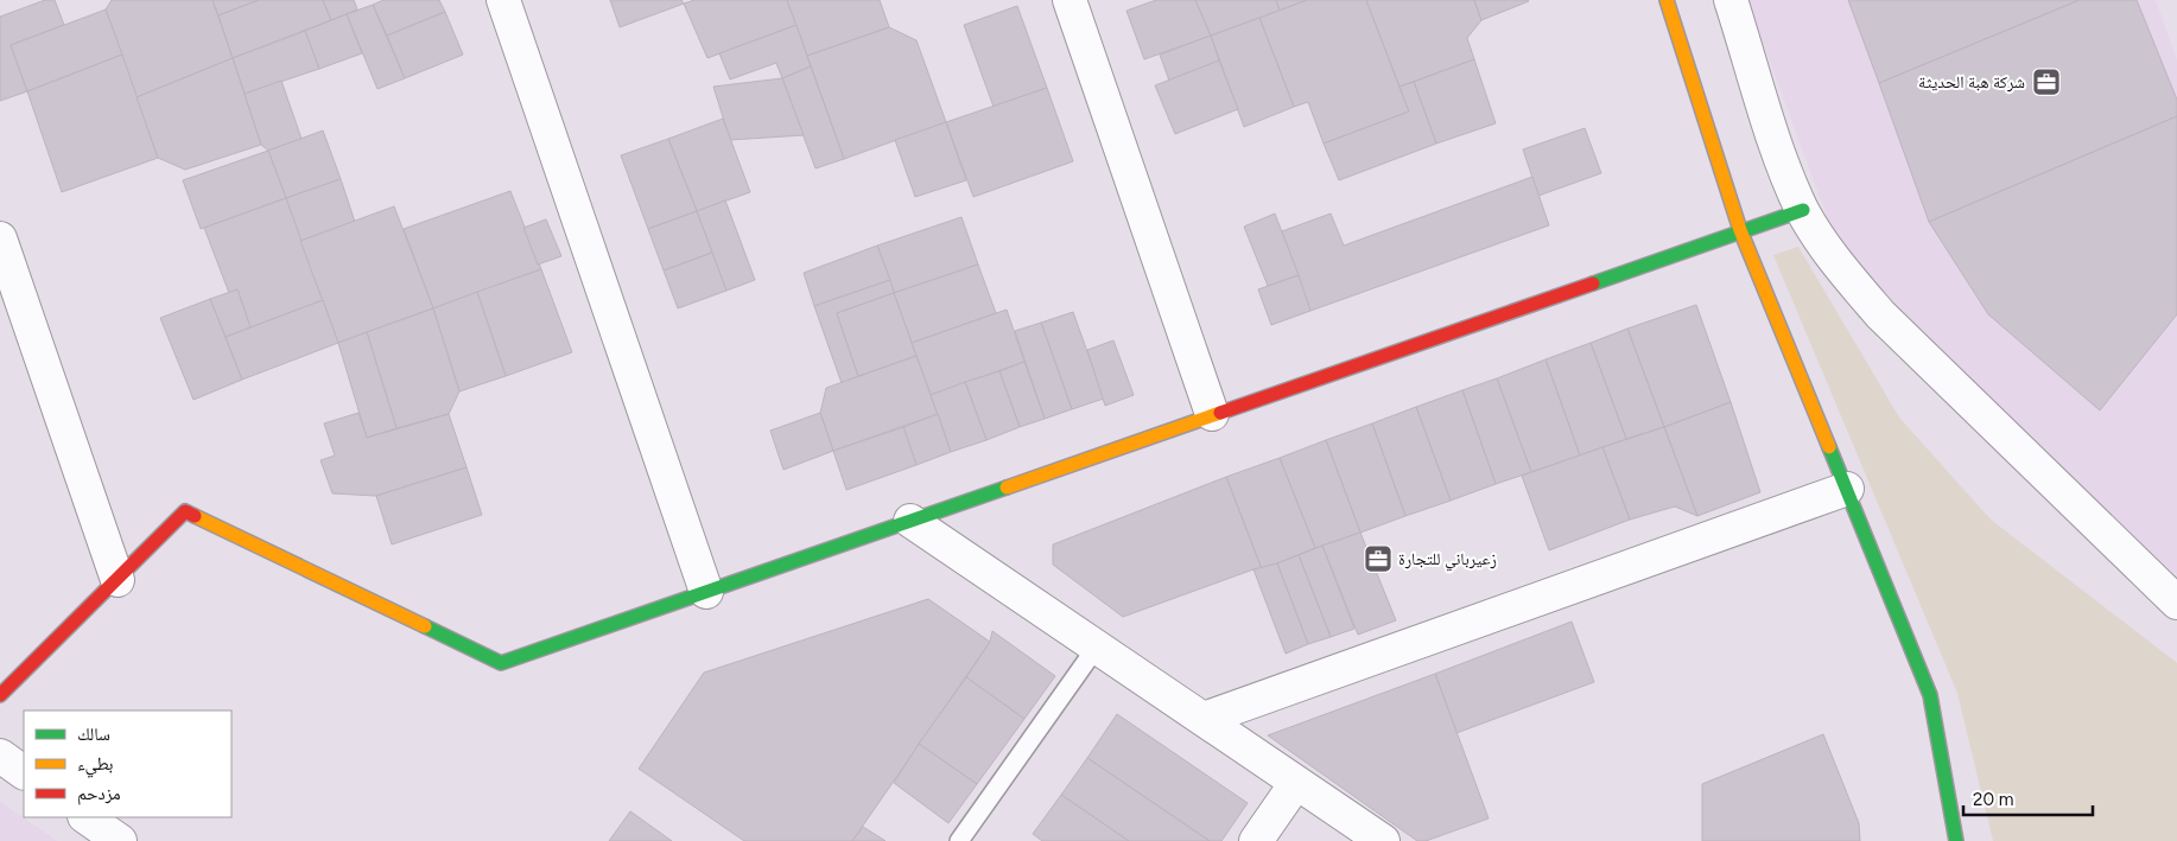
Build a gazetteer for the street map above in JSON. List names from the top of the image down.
{
  "places": {
    "office": ["شركة هبة الحديثة", "زعيرباني للتجارة"]
  },
  "legend": ["سالك", "بطيء", "مزدحم"],
  "scale_bar": "20 m"
}
